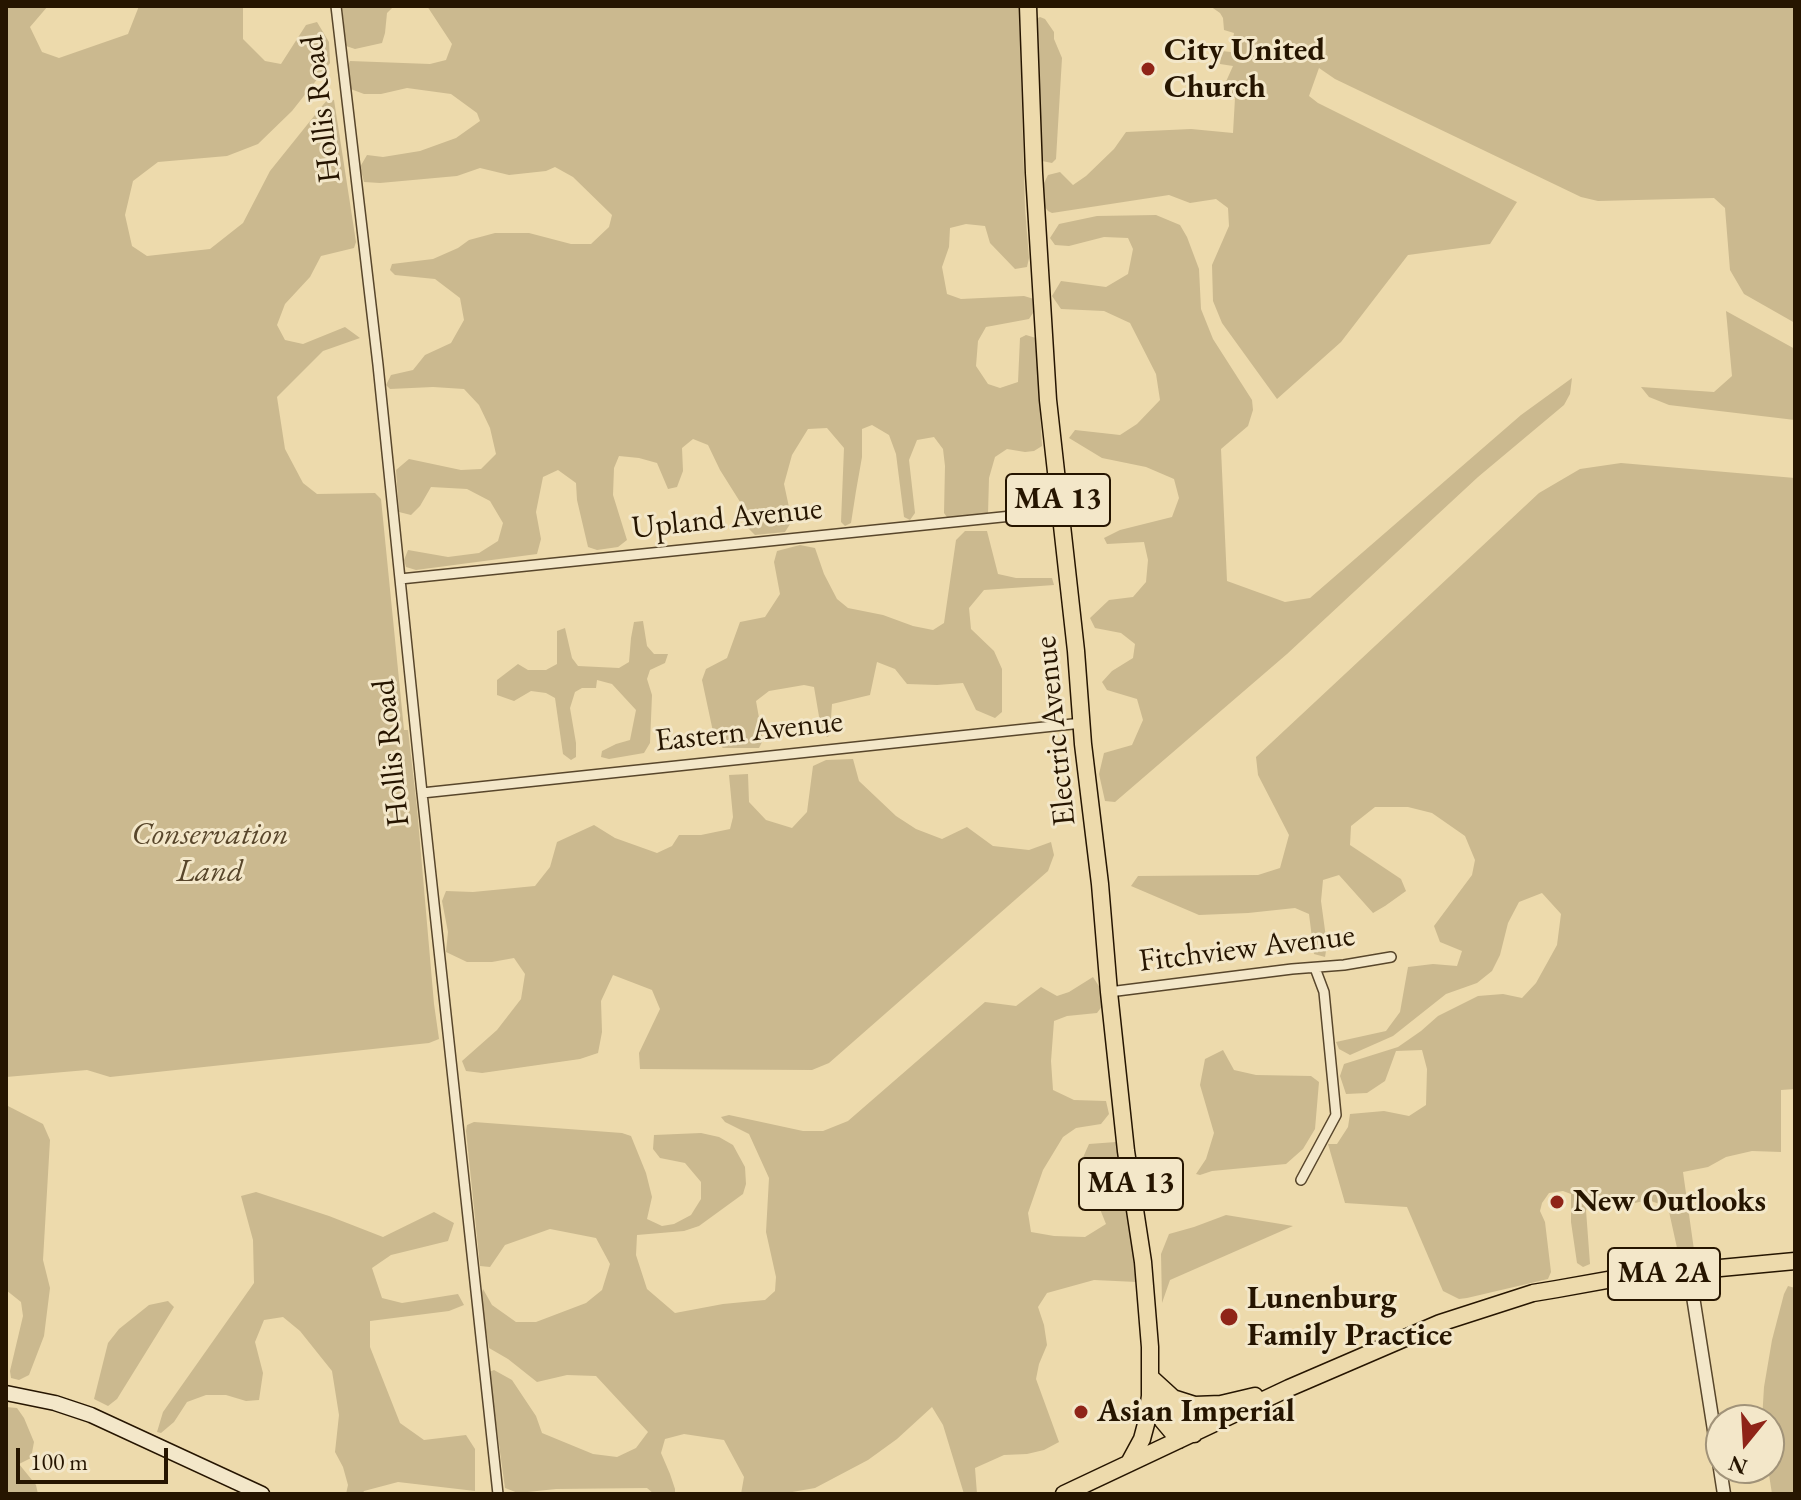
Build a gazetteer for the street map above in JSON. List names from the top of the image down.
{
  "streets": {
    "main road": ["MA 13", "Electric Avenue", "MA 2A"],
    "street": [
      "Hollis Road",
      "Upland Avenue",
      "Eastern Avenue",
      "Fitchview Avenue"
    ]
  },
  "crossings": [
    ["Hollis Road", "Upland Avenue"],
    ["Hollis Road", "Eastern Avenue"],
    ["MA 13", "Electric Avenue"],
    ["MA 13", "MA 2A"],
    ["Upland Avenue", "Electric Avenue"],
    ["Electric Avenue", "Eastern Avenue"],
    ["Electric Avenue", "Fitchview Avenue"]
  ],
  "parks": ["Conservation Land"],
  "places": [
    "City United Church",
    "New Outlooks",
    "Lunenburg Family Practice",
    "Asian Imperial"
  ],
  "scale_bar": "100 m",
  "north": "bottom"
}
